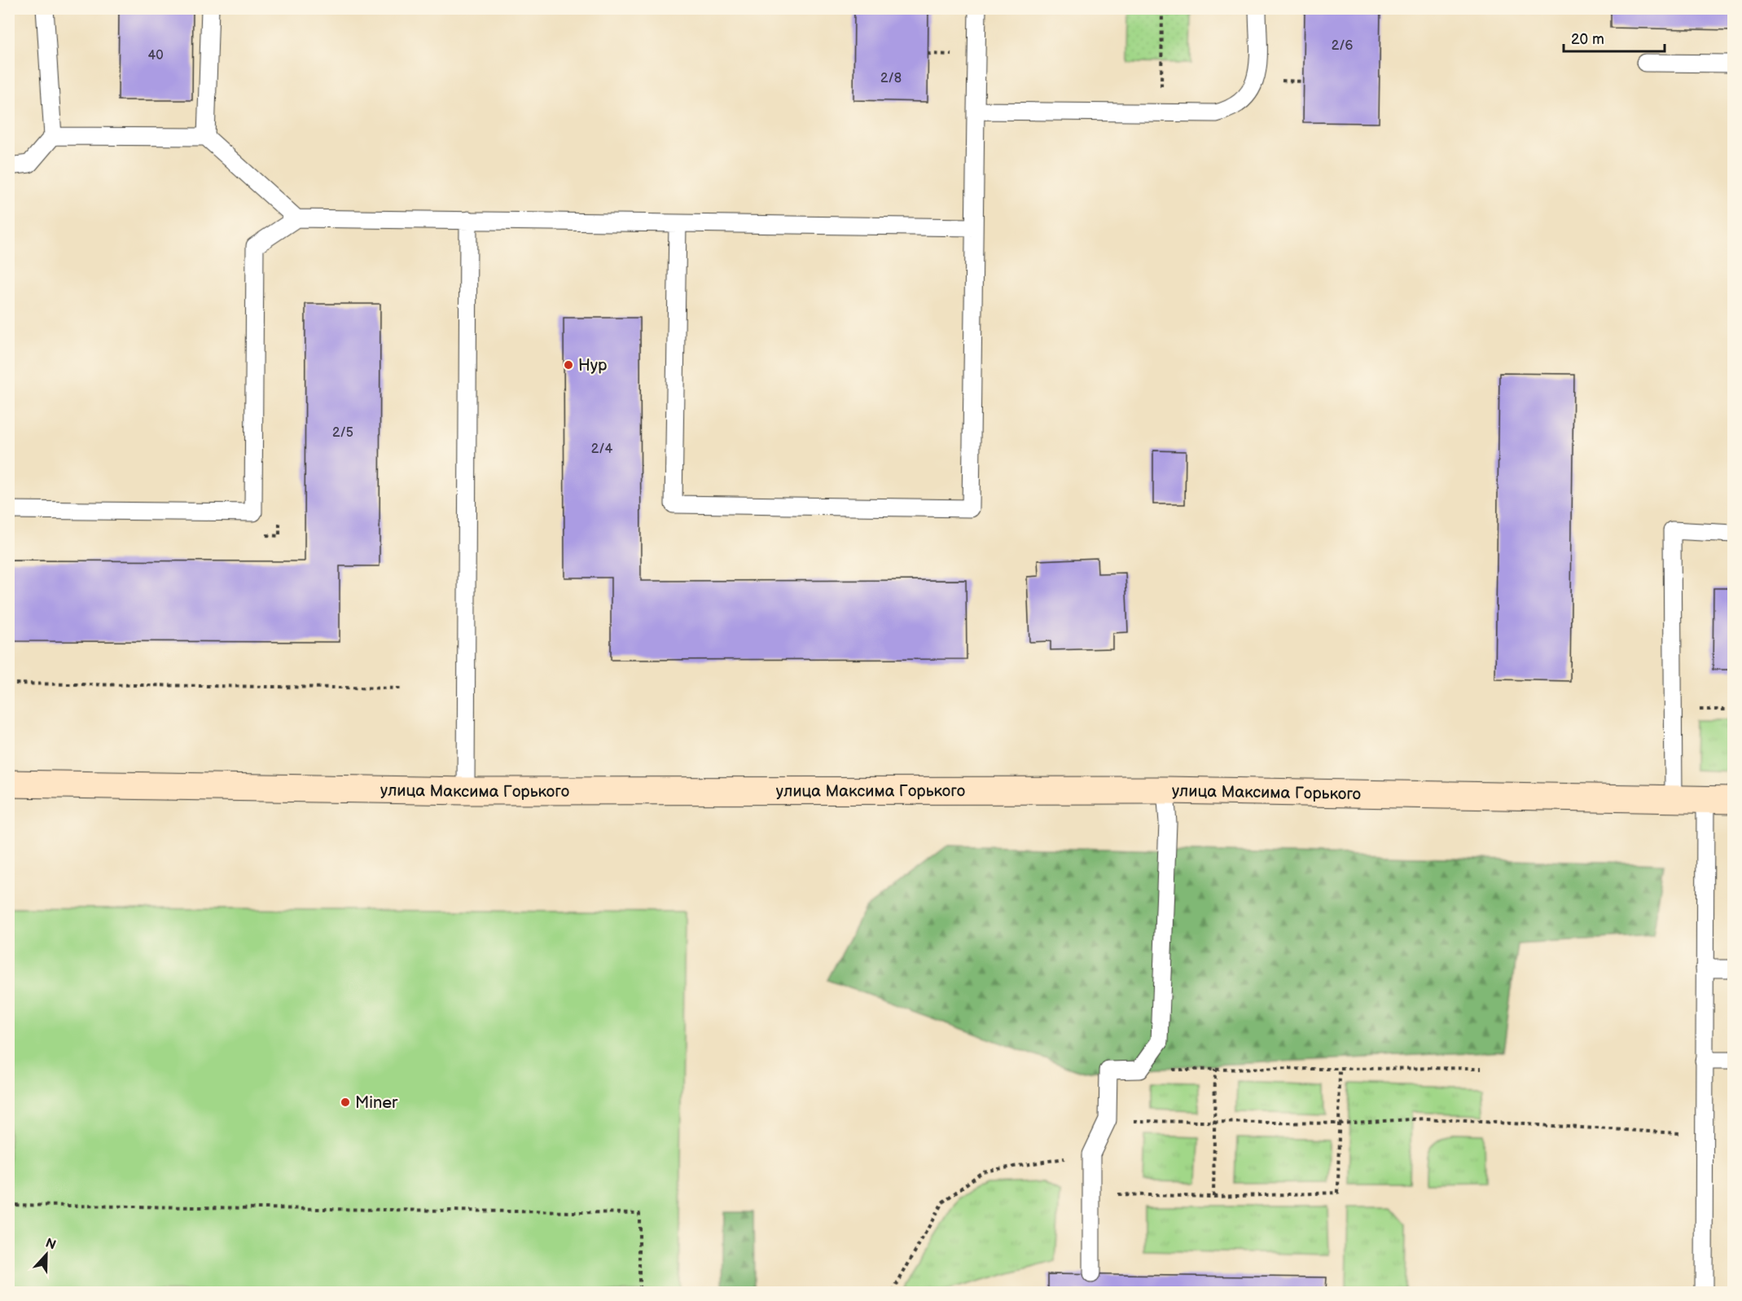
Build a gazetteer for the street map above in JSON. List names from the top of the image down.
{
  "streets": {
    "main road": ["улица Максима Горького"]
  },
  "places": ["Нур", "Miner"],
  "house_numbers": [
    "2/6",
    "40",
    "2/8",
    "2/5",
    "2/4"
  ],
  "scale_bar": "20 m",
  "north": "top"
}
